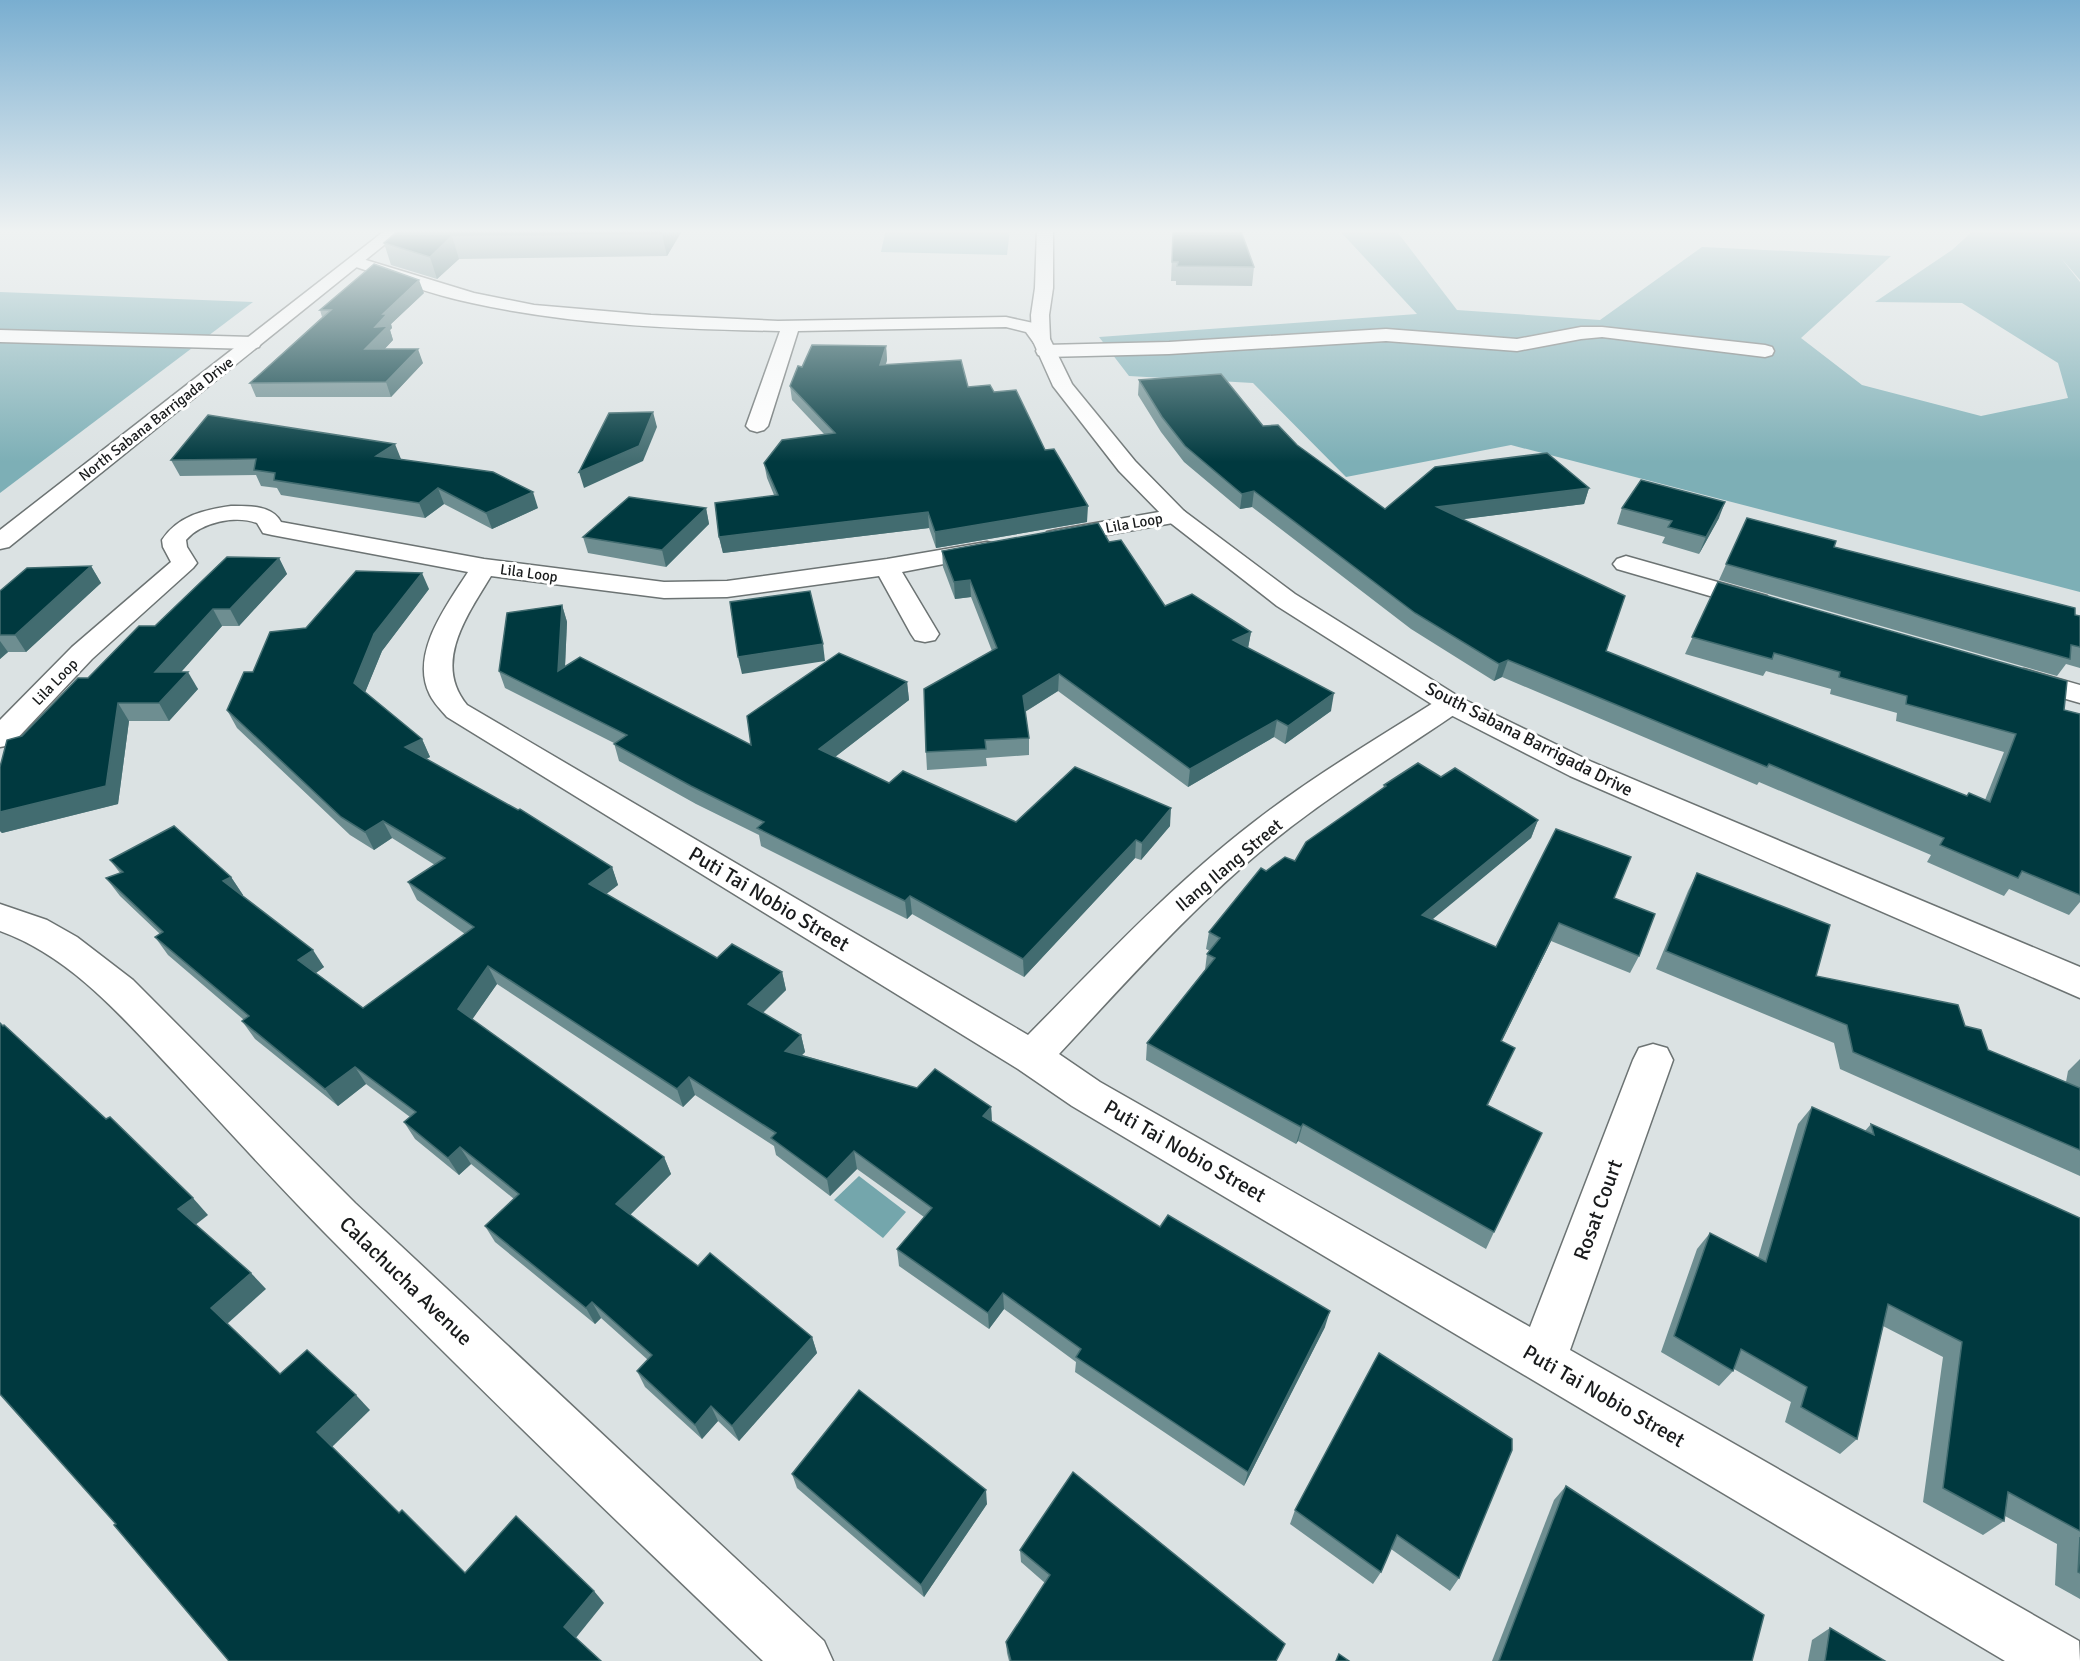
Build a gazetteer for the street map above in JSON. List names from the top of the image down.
{
  "streets": {
    "street": [
      "North Sabana Barrigada Drive",
      "Lila Loop",
      "South Sabana Barrigada Drive",
      "Ilang Ilang Street",
      "Puti Tai Nobio Street",
      "Rosat Court",
      "Calachucha Avenue"
    ]
  },
  "crossings": [
    ["Lila Loop", "South Sabana Barrigada Drive"],
    ["Lila Loop", "Puti Tai Nobio Street"],
    ["South Sabana Barrigada Drive", "Ilang Ilang Street"],
    ["Ilang Ilang Street", "Puti Tai Nobio Street"],
    ["Puti Tai Nobio Street", "Rosat Court"]
  ]
}
